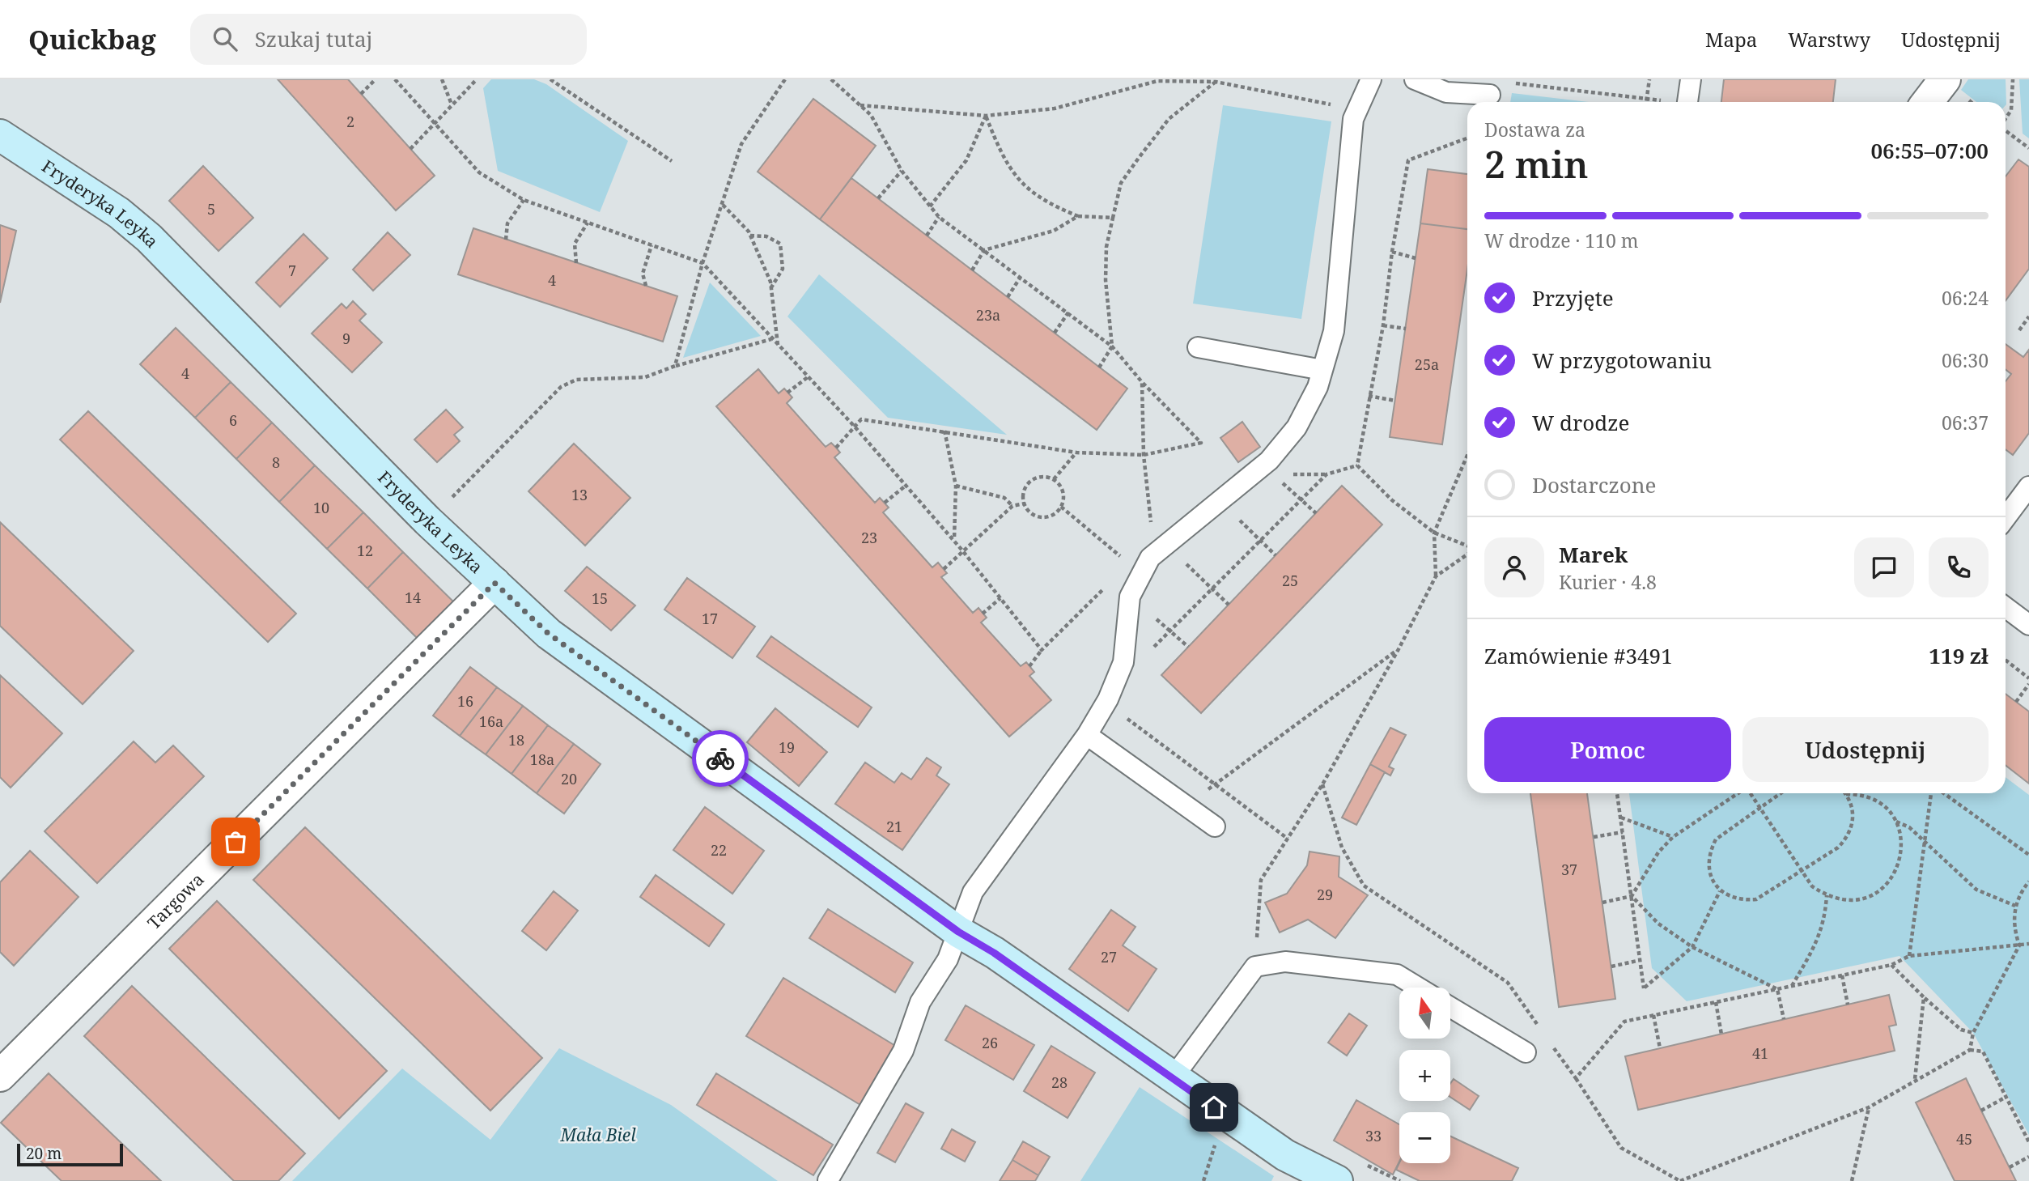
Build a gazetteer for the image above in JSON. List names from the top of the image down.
{
  "streets": {
    "street": ["Fryderyka Leyka", "Targowa"]
  },
  "crossings": [
    ["Fryderyka Leyka", "Targowa"]
  ],
  "parks": ["Mała Biel"],
  "house_numbers": [
    "2",
    "5",
    "7",
    "4",
    "23a",
    "9",
    "25a",
    "4",
    "6",
    "8",
    "13",
    "10",
    "23",
    "12",
    "25",
    "14",
    "15",
    "17",
    "16",
    "16a",
    "18",
    "19",
    "18a",
    "20",
    "21",
    "22",
    "37",
    "29",
    "27",
    "26",
    "41",
    "28",
    "33",
    "45"
  ],
  "scale_bar": "20 m",
  "north": "top",
  "page": {
    "header": "Quickbag",
    "search": "Szukaj tutaj",
    "nav": ["Mapa", "Warstwy", "Udostępnij"],
    "heading": ["2 min", "Dostawa za", "06:55–07:00"],
    "panel": [
      "Marek",
      "Kurier · 4.8",
      "Zamówienie #3491",
      "119 zł"
    ],
    "bar": "W drodze · 110 m",
    "list": [
      ["Przyjęte", "06:24"],
      ["W przygotowaniu", "06:30"],
      ["W drodze", "06:37"],
      "Dostarczone"
    ],
    "buttons": ["Pomoc", "Udostępnij"],
    "map_buttons": ["+", "−"],
    "scale": "20 m"
  }
}
